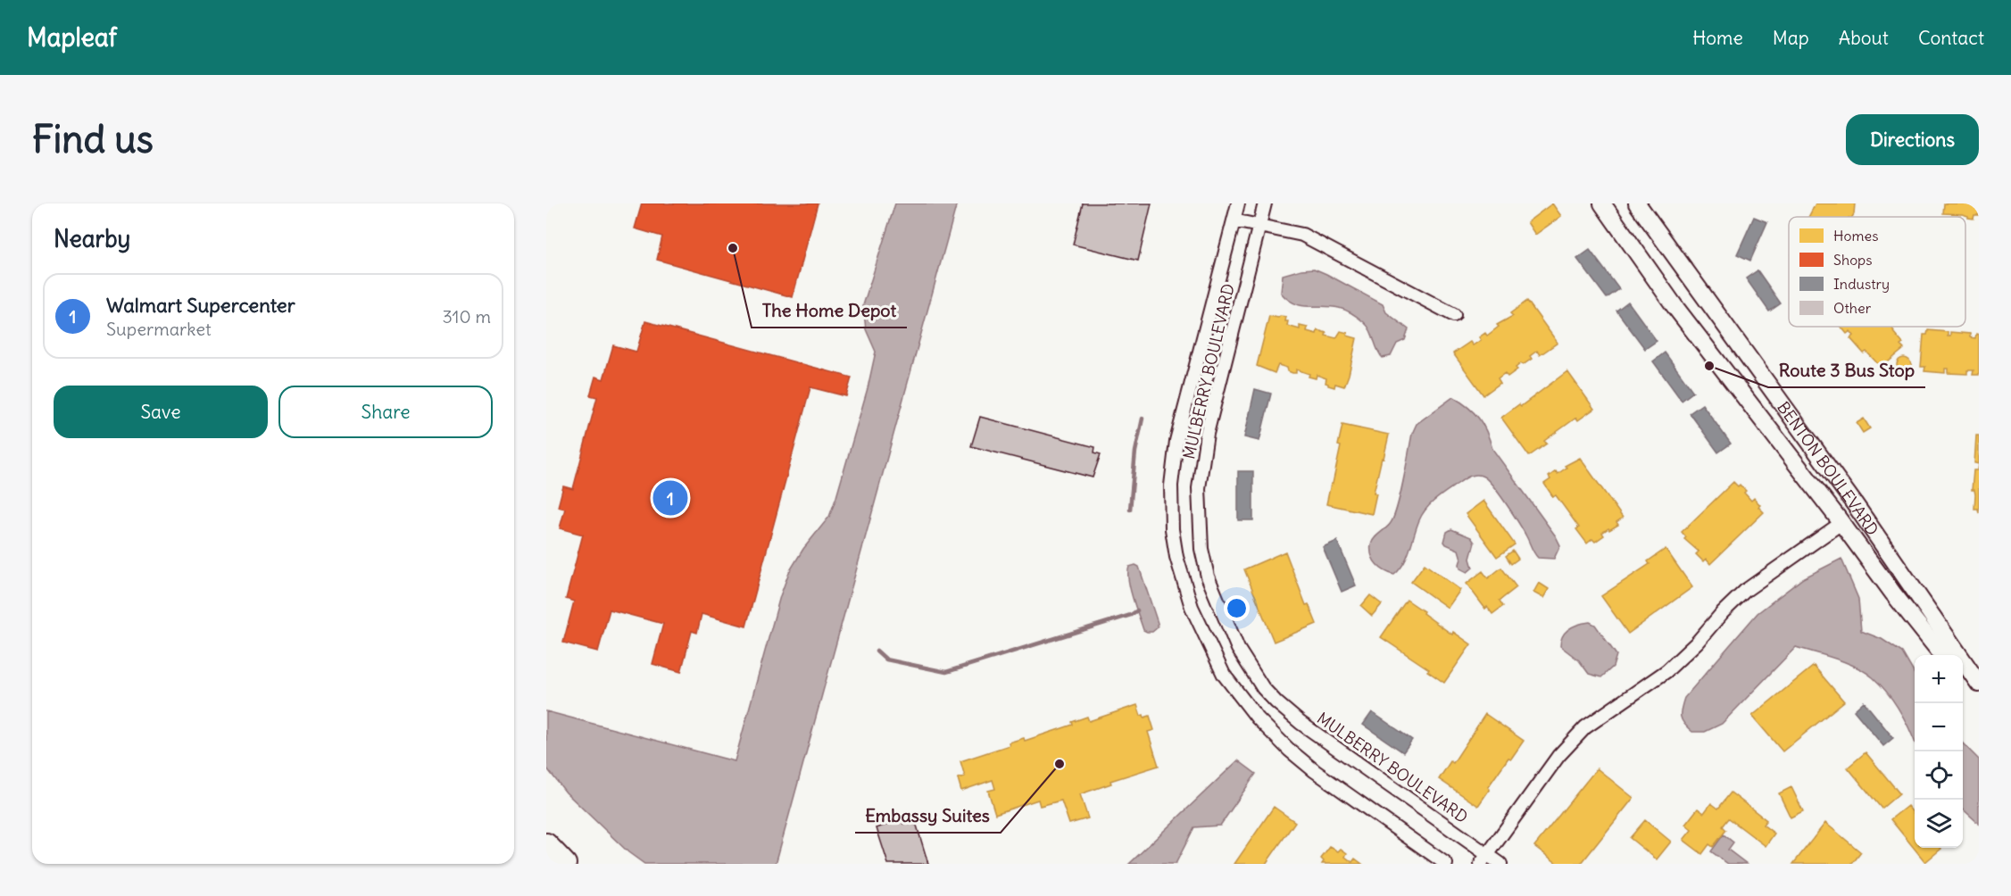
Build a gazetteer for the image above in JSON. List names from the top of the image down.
{
  "streets": {
    "street": ["MULBERRY BOULEVARD", "BENTON BOULEVARD"]
  },
  "places": ["The Home Depot", "Route 3 Bus Stop", "Embassy Suites"],
  "legend": [
    "Homes",
    "Shops",
    "Industry",
    "Other"
  ],
  "page": {
    "header": "Mapleaf",
    "nav": [
      "Home",
      "Map",
      "About",
      "Contact"
    ],
    "buttons": [
      "Directions",
      ["Save", "Share"]
    ],
    "title": "Find us",
    "heading": "Nearby",
    "list": [
      {
        "mark": "1",
        "name": "Walmart Supercenter",
        "note": "Supermarket",
        "value": "310 m"
      }
    ],
    "pins": "1",
    "map_buttons": ["+", "−"]
  }
}
